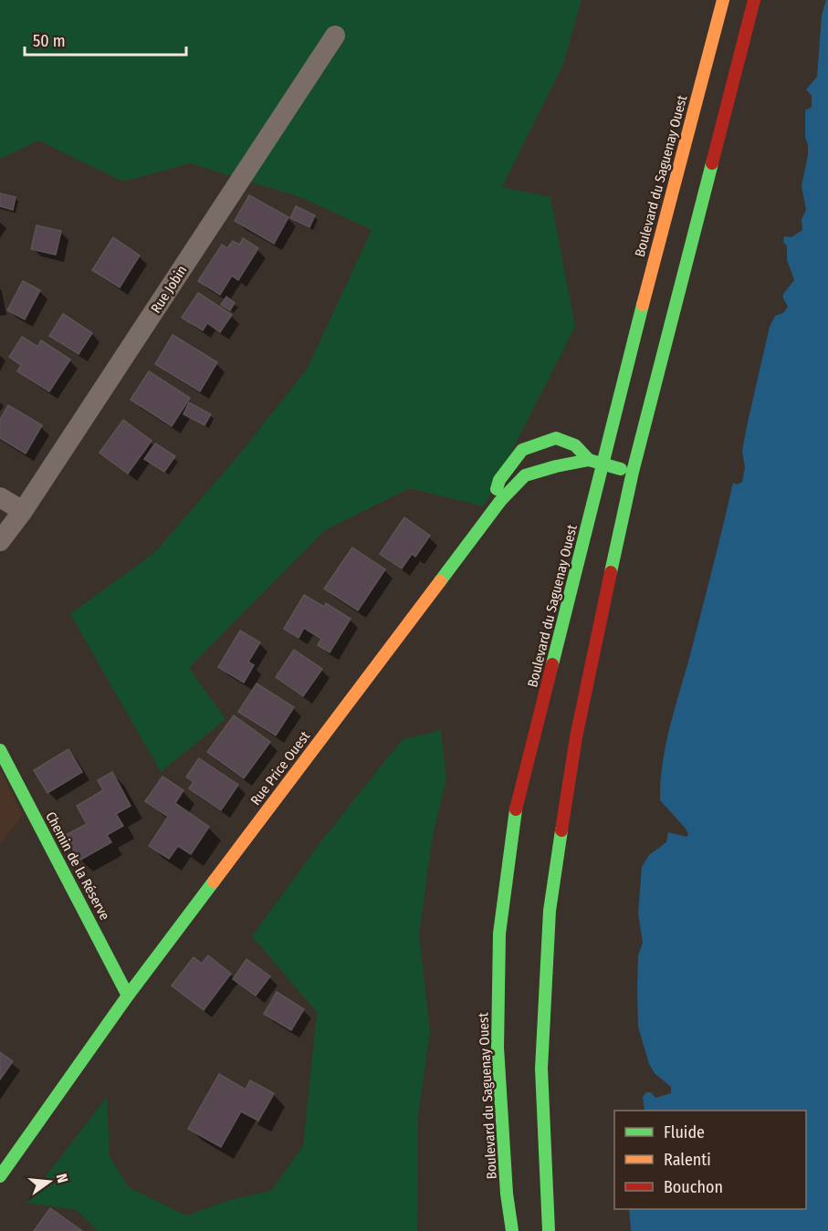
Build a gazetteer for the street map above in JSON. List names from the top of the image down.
{
  "streets": {
    "main road": ["Boulevard du Saguenay Ouest", "Rue Price Ouest", "Chemin de la Réserve"],
    "street": ["Rue Jobin"]
  },
  "crossings": [
    ["Rue Price Ouest", "Chemin de la Réserve"]
  ],
  "legend": ["Fluide", "Ralenti", "Bouchon"],
  "scale_bar": "50 m",
  "north": "right"
}
